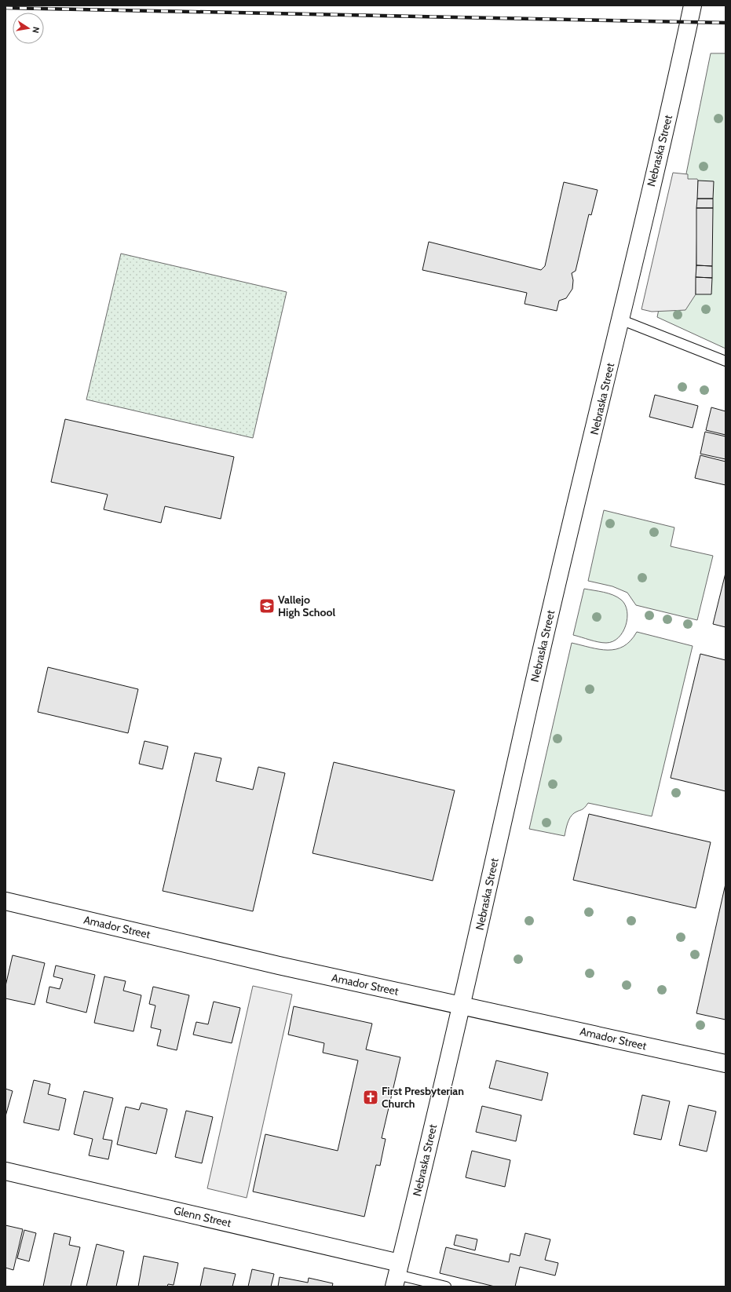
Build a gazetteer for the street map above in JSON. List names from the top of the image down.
{
  "streets": {
    "street": ["Nebraska Street", "Amador Street", "Glenn Street"]
  },
  "crossings": [
    ["Nebraska Street", "Amador Street"],
    ["Nebraska Street", "Glenn Street"]
  ],
  "places": {
    "school or university": ["Vallejo High School"],
    "church": ["First Presbyterian Church"]
  },
  "north": "right"
}
